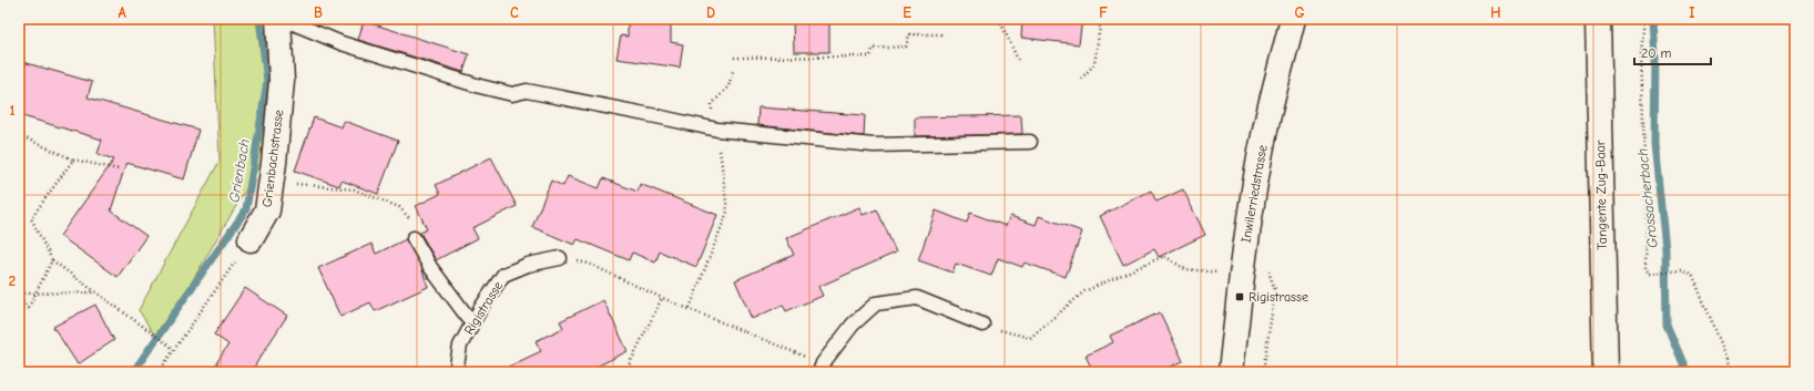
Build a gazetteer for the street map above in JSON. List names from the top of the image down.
{
  "streets": {
    "street": ["Grienbachstrasse", "Inwilerriedstrasse", "Tangente Zug-Baar"],
    "lane": ["Rigistrasse"]
  },
  "water": ["Grienbach", "Grossacherbach"],
  "places": {
    "transit": ["Rigistrasse"]
  },
  "scale_bar": "20 m",
  "grid": {
    "columns": [
      "A",
      "B",
      "C",
      "D",
      "E",
      "F",
      "G",
      "H",
      "I"
    ],
    "rows": ["1", "2"]
  }
}
